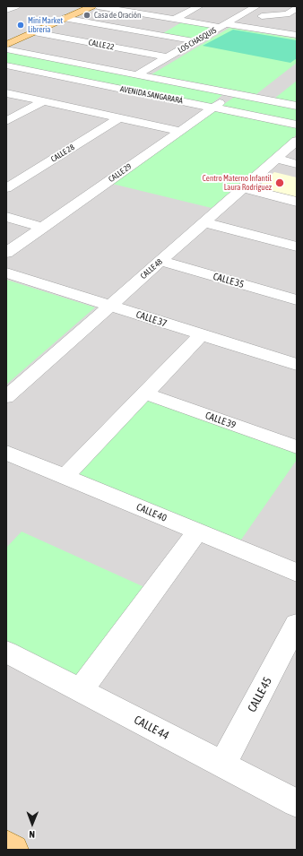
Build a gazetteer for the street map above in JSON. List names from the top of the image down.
{
  "streets": {
    "street": [
      "LOS CHASQUIS",
      "CALLE 22",
      "AVENIDA SANGARARÁ",
      "CALLE 28",
      "CALLE 29",
      "CALLE 48",
      "CALLE 35",
      "CALLE 37",
      "CALLE 39",
      "CALLE 40",
      "CALLE 45",
      "CALLE 44"
    ]
  },
  "crossings": [
    ["LOS CHASQUIS", "CALLE 22"],
    ["LOS CHASQUIS", "AVENIDA SANGARARÁ"],
    ["AVENIDA SANGARARÁ", "CALLE 29"],
    ["CALLE 48", "CALLE 35"],
    ["CALLE 48", "CALLE 37"],
    ["CALLE 45", "CALLE 44"]
  ],
  "places": ["Casa de Oración", "Mini Market Libreria", "Centro Materno Infantil Laura Rodríguez"],
  "north": "bottom"
}
